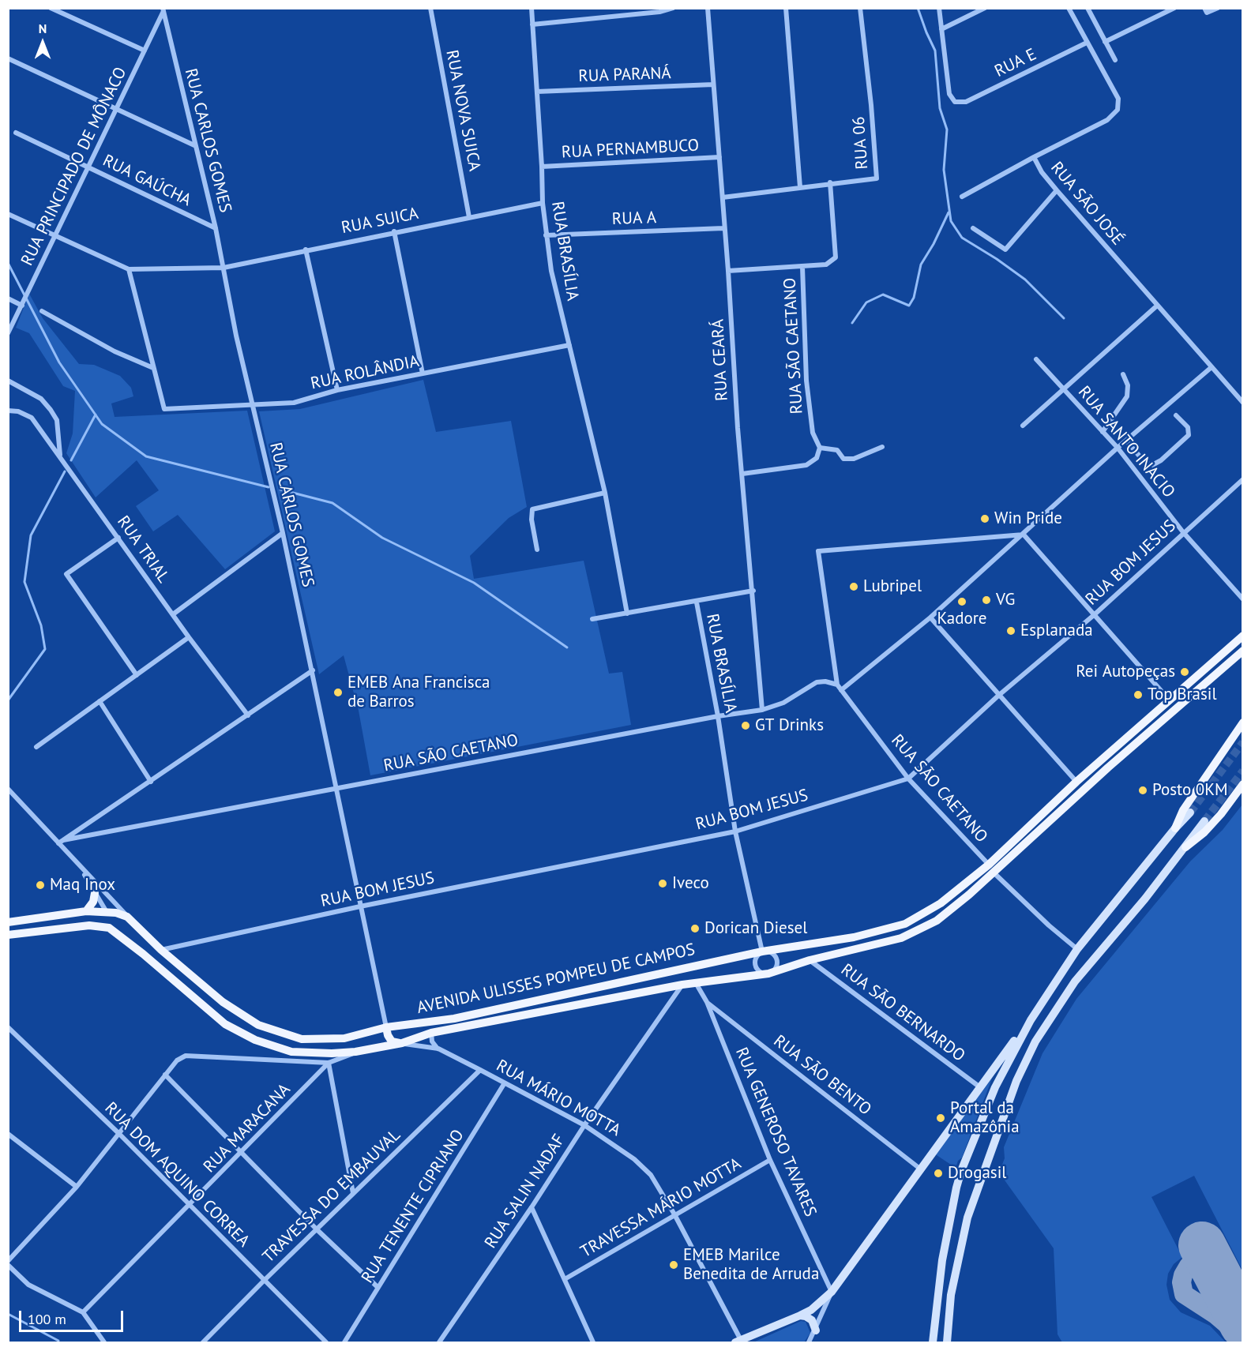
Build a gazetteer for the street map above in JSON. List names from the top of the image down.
{
  "streets": {
    "main road": ["AVENIDA ULISSES POMPEU DE CAMPOS"],
    "street": [
      "RUA E",
      "RUA PARANÁ",
      "RUA NOVA SUICA",
      "RUA CARLOS GOMES",
      "RUA 06",
      "RUA PERNAMBUCO",
      "RUA PRINCIPADO DE MÔNACO",
      "RUA GAÚCHA",
      "RUA SÃO JOSÉ",
      "RUA A",
      "RUA SUICA",
      "RUA BRASÍLIA",
      "RUA SÃO CAETANO",
      "RUA CEARÁ",
      "RUA ROLÂNDIA",
      "RUA SANTO INACIO",
      "RUA TRIAL",
      "RUA BOM JESUS",
      "RUA SÃO BERNARDO",
      "RUA SÃO BENTO",
      "RUA MÁRIO MOTTA",
      "RUA MARACANA",
      "RUA GENEROSO TAVARES",
      "RUA DOM AQUINO CORREA",
      "RUA SALIN NADAF",
      "TRAVESSA DO EMBAUVAL",
      "RUA TENENTE CIPRIANO",
      "TRAVESSA MÁRIO MOTTA"
    ]
  },
  "crossings": [
    ["RUA E", "RUA SÃO JOSÉ"],
    ["RUA PARANÁ", "RUA BRASÍLIA"],
    ["RUA PARANÁ", "RUA CEARÁ"],
    ["RUA NOVA SUICA", "RUA SUICA"],
    ["RUA CARLOS GOMES", "RUA PRINCIPADO DE MÔNACO"],
    ["RUA CARLOS GOMES", "RUA GAÚCHA"],
    ["RUA CARLOS GOMES", "RUA SUICA"],
    ["RUA CARLOS GOMES", "RUA SÃO CAETANO"],
    ["RUA CARLOS GOMES", "RUA ROLÂNDIA"],
    ["RUA CARLOS GOMES", "RUA BOM JESUS"],
    ["RUA CARLOS GOMES", "AVENIDA ULISSES POMPEU DE CAMPOS"],
    ["RUA 06", "RUA CEARÁ"],
    ["RUA PERNAMBUCO", "RUA BRASÍLIA"],
    ["RUA PERNAMBUCO", "RUA CEARÁ"],
    ["RUA PRINCIPADO DE MÔNACO", "RUA GAÚCHA"],
    ["RUA SÃO JOSÉ", "RUA SANTO INACIO"],
    ["RUA A", "RUA BRASÍLIA"],
    ["RUA A", "RUA CEARÁ"],
    ["RUA SUICA", "RUA BRASÍLIA"],
    ["RUA BRASÍLIA", "RUA SÃO CAETANO"],
    ["RUA BRASÍLIA", "RUA CEARÁ"],
    ["RUA BRASÍLIA", "RUA ROLÂNDIA"],
    ["RUA BRASÍLIA", "RUA BOM JESUS"],
    ["RUA BRASÍLIA", "AVENIDA ULISSES POMPEU DE CAMPOS"],
    ["RUA SÃO CAETANO", "RUA CEARÁ"],
    ["RUA SÃO CAETANO", "RUA BOM JESUS"],
    ["RUA SÃO CAETANO", "AVENIDA ULISSES POMPEU DE CAMPOS"],
    ["RUA SANTO INACIO", "RUA BOM JESUS"],
    ["RUA BOM JESUS", "AVENIDA ULISSES POMPEU DE CAMPOS"],
    ["AVENIDA ULISSES POMPEU DE CAMPOS", "RUA SÃO BERNARDO"],
    ["AVENIDA ULISSES POMPEU DE CAMPOS", "RUA MÁRIO MOTTA"],
    ["AVENIDA ULISSES POMPEU DE CAMPOS", "RUA GENEROSO TAVARES"],
    ["AVENIDA ULISSES POMPEU DE CAMPOS", "RUA SALIN NADAF"],
    ["RUA SÃO BENTO", "RUA GENEROSO TAVARES"],
    ["RUA MÁRIO MOTTA", "RUA SALIN NADAF"],
    ["RUA MÁRIO MOTTA", "TRAVESSA DO EMBAUVAL"],
    ["RUA MÁRIO MOTTA", "RUA TENENTE CIPRIANO"],
    ["RUA MÁRIO MOTTA", "TRAVESSA MÁRIO MOTTA"],
    ["RUA MARACANA", "RUA DOM AQUINO CORREA"],
    ["RUA GENEROSO TAVARES", "TRAVESSA MÁRIO MOTTA"],
    ["RUA DOM AQUINO CORREA", "TRAVESSA DO EMBAUVAL"]
  ],
  "places": [
    "Win Pride",
    "Lubripel",
    "VG",
    "Kadore",
    "Esplanada",
    "Rei Autopeças",
    "EMEB Ana Francisca de Barros",
    "Top Brasil",
    "GT Drinks",
    "Posto 0KM",
    "Iveco",
    "Maq Inox",
    "Dorican Diesel",
    "Portal da Amazônia",
    "Drogasil",
    "EMEB Marilce Benedita de Arruda"
  ],
  "scale_bar": "100 m",
  "north": "top"
}
